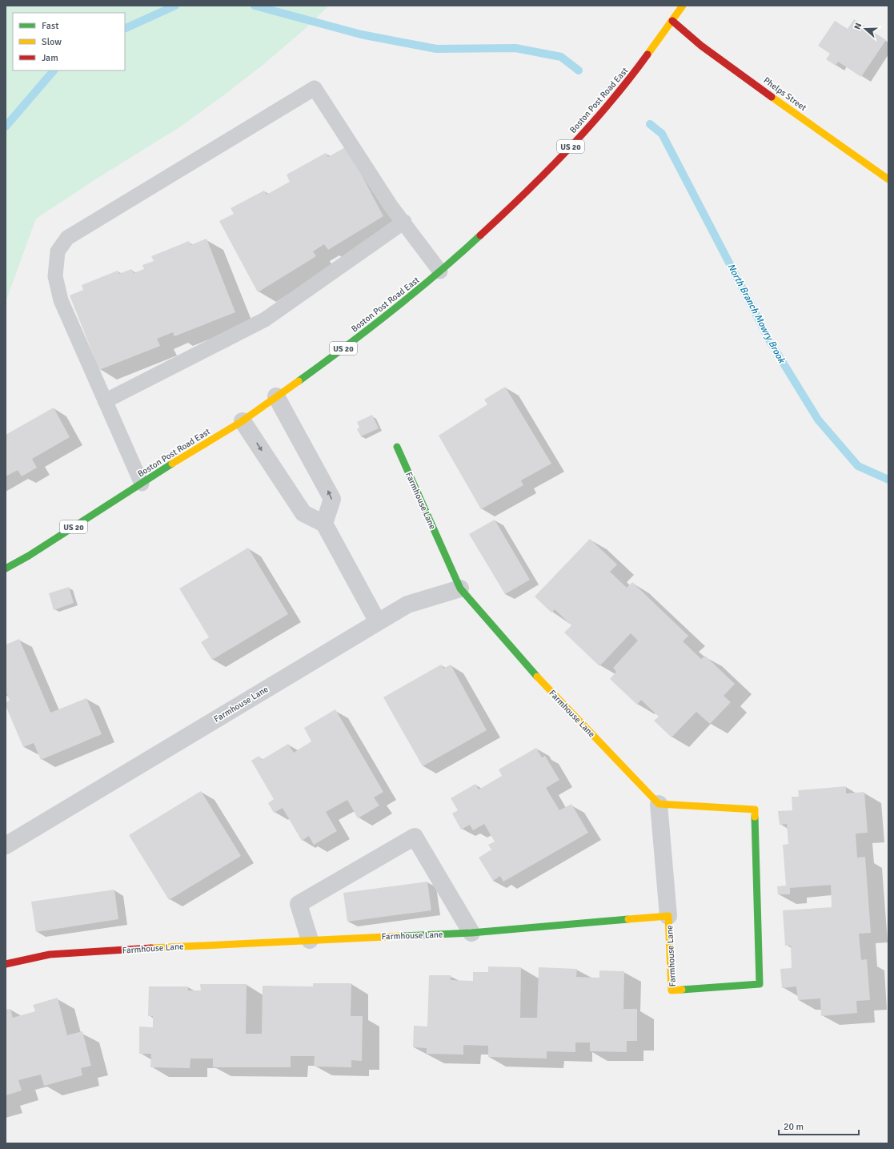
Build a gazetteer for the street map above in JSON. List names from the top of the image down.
{
  "streets": {
    "street": [
      "Phelps Street",
      "Boston Post Road East",
      "US 20",
      "Farmhouse Lane"
    ]
  },
  "crossings": [
    ["Phelps Street", "Boston Post Road East"]
  ],
  "water": ["North Branch Mowry Brook"],
  "legend": ["Fast", "Slow", "Jam"],
  "scale_bar": "20 m",
  "north": "left"
}
